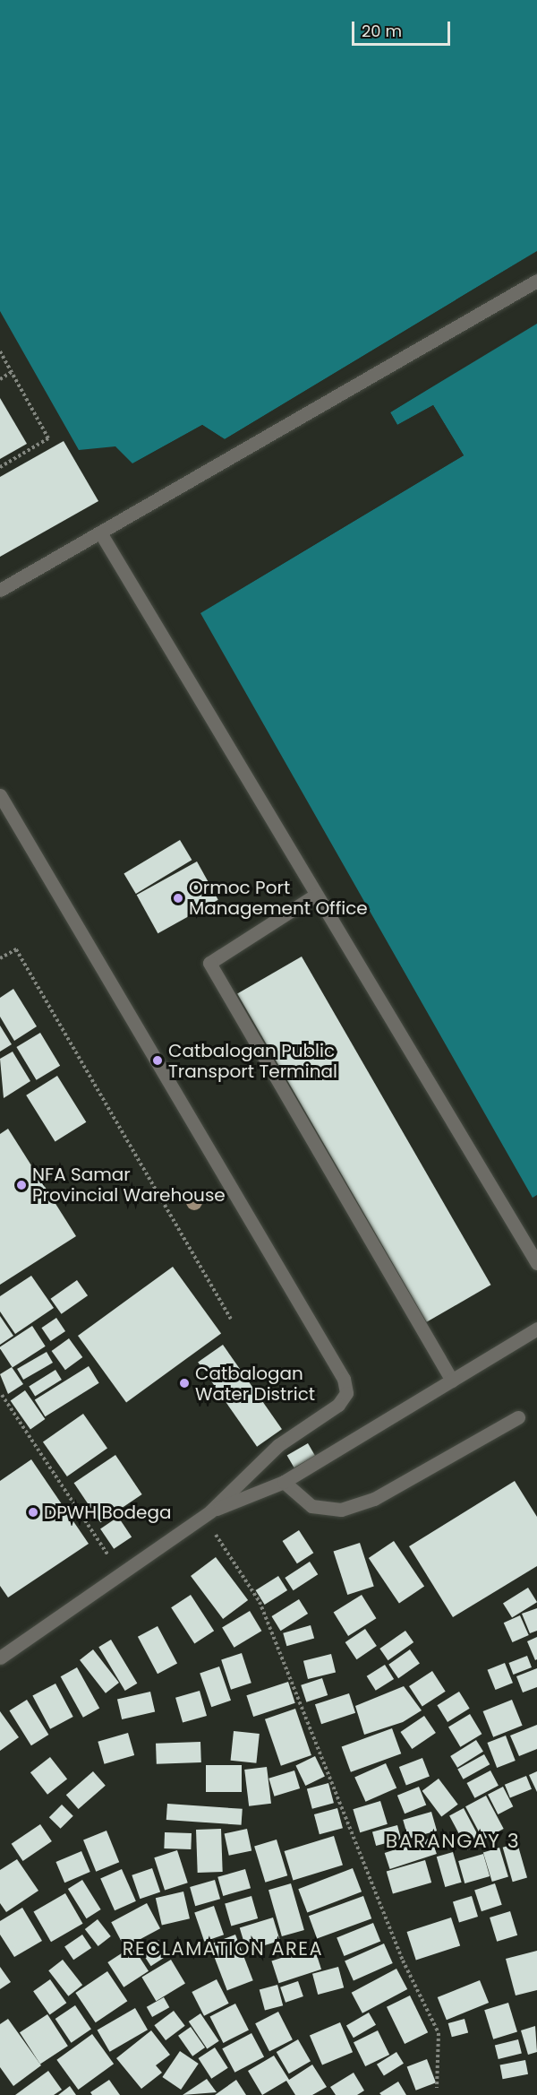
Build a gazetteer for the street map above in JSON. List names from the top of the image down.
{
  "districts": ["BARANGAY 3", "RECLAMATION AREA"],
  "places": [
    "Ormoc Port Management Office",
    "Catbalogan Public Transport Terminal",
    "NFA Samar Provincial Warehouse",
    "Catbalogan Water District",
    "DPWH Bodega"
  ],
  "scale_bar": "20 m"
}
